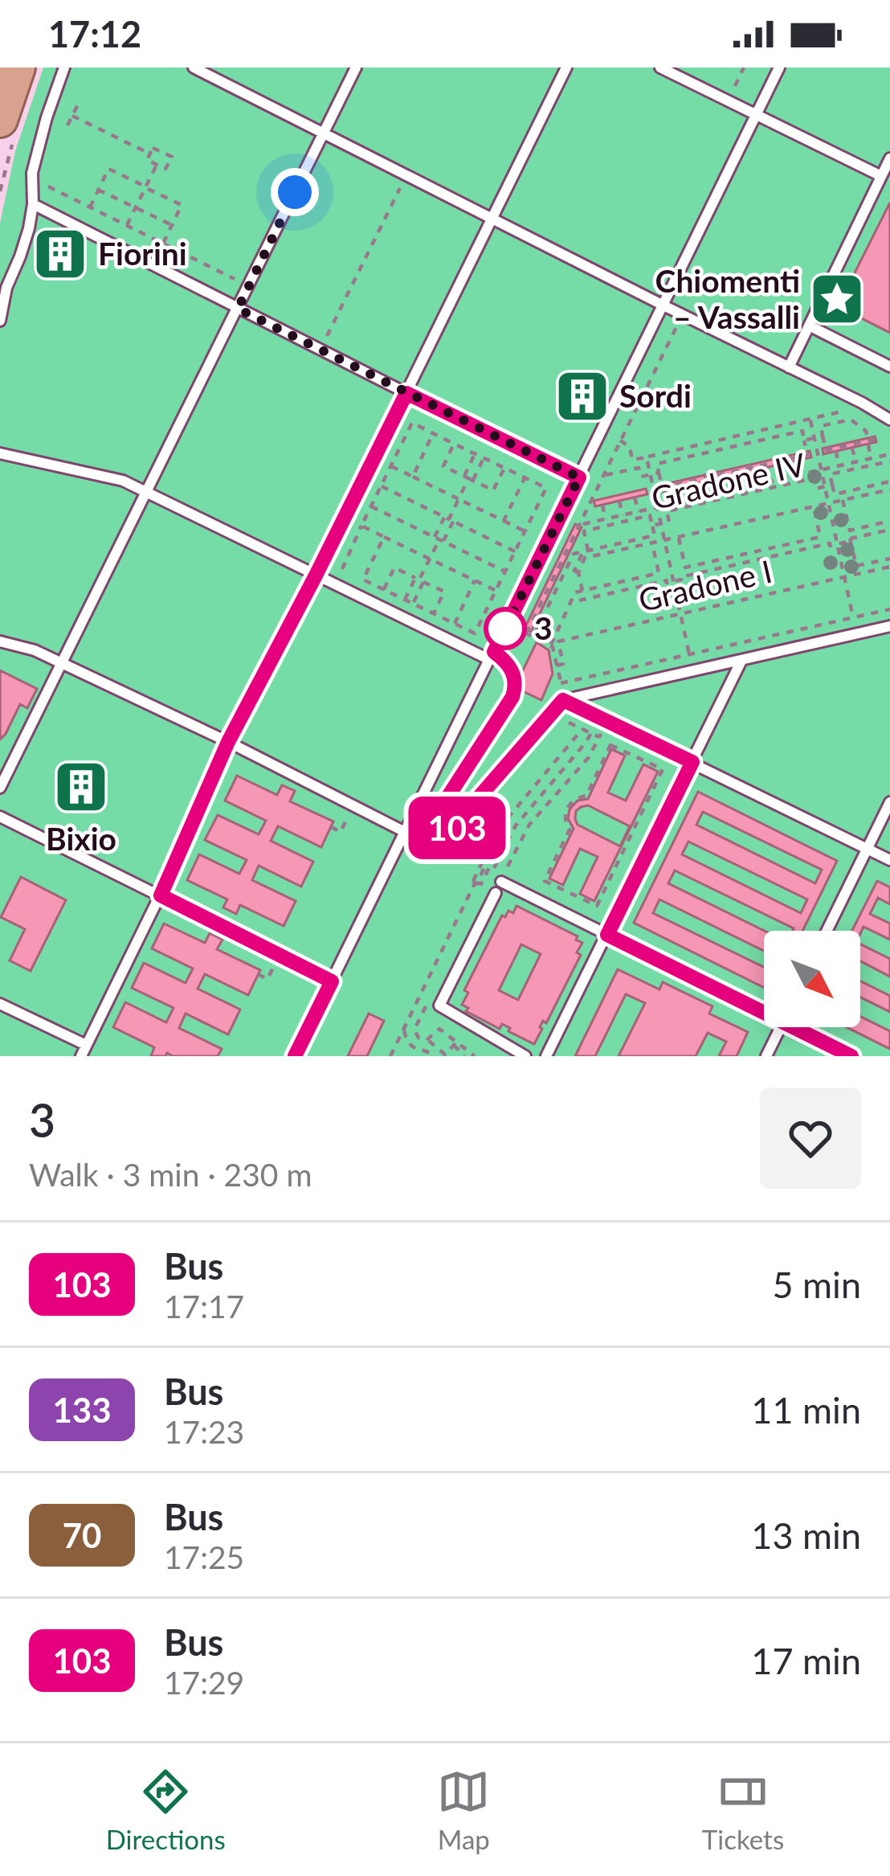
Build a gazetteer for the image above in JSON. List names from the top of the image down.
{
  "streets": {
    "path": ["Gradone IV", "Gradone I"]
  },
  "places": {
    "building": ["Fiorini", "Sordi", "Bixio"],
    "place": ["Chiomenti – Vassalli"],
    "other": ["3"]
  },
  "lines": ["bus line 103"],
  "north": "bottom right",
  "page": {
    "status": "17:12",
    "on_map": "103",
    "heading": ["3", "Walk · 3 min · 230 m"],
    "list": [
      {
        "mark": "103",
        "name": "Bus",
        "note": "17:17",
        "value": "5 min"
      },
      {
        "mark": "133",
        "name": "Bus",
        "note": "17:23",
        "value": "11 min"
      },
      {
        "mark": "70",
        "name": "Bus",
        "note": "17:25",
        "value": "13 min"
      },
      {
        "mark": "103",
        "name": "Bus",
        "note": "17:29",
        "value": "17 min"
      }
    ],
    "tabs": ["Directions", "Map", "Tickets"]
  }
}
